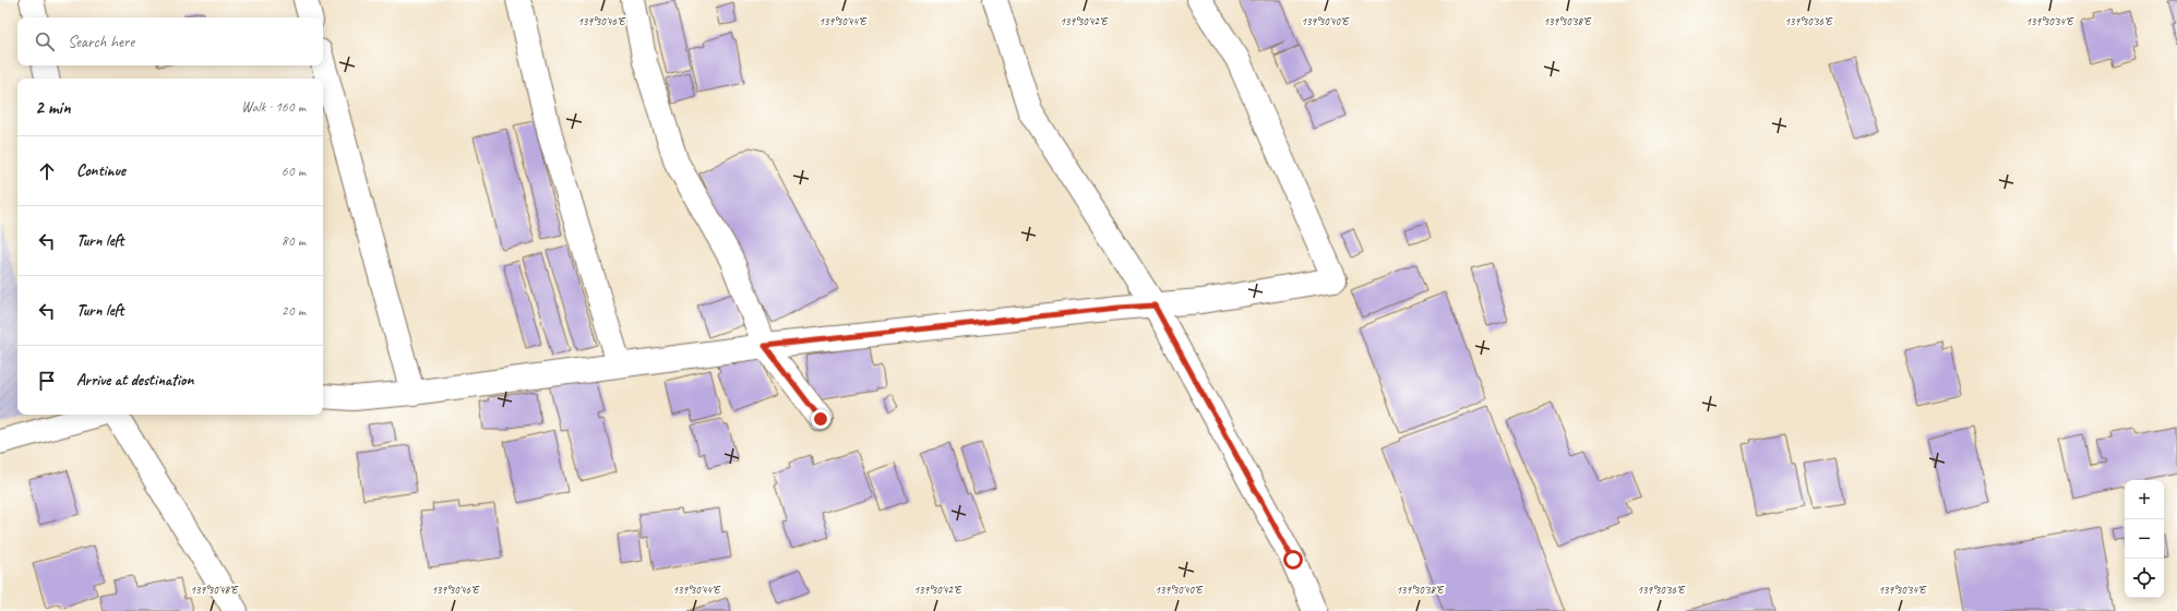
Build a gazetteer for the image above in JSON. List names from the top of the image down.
{
  "page": {
    "search": "Search here",
    "heading": ["2 min", "Walk · 160 m"],
    "list": [
      ["Continue", "60 m"],
      ["Turn left", "80 m"],
      ["Turn left", "20 m"],
      "Arrive at destination"
    ],
    "map_buttons": ["+", "−"]
  },
  "coordinates": [
    "139°30'46\"E",
    "139°30'44\"E",
    "139°30'42\"E",
    "139°30'40\"E",
    "139°30'38\"E",
    "139°30'36\"E",
    "139°30'34\"E",
    "139°30'48\"E"
  ]
}
